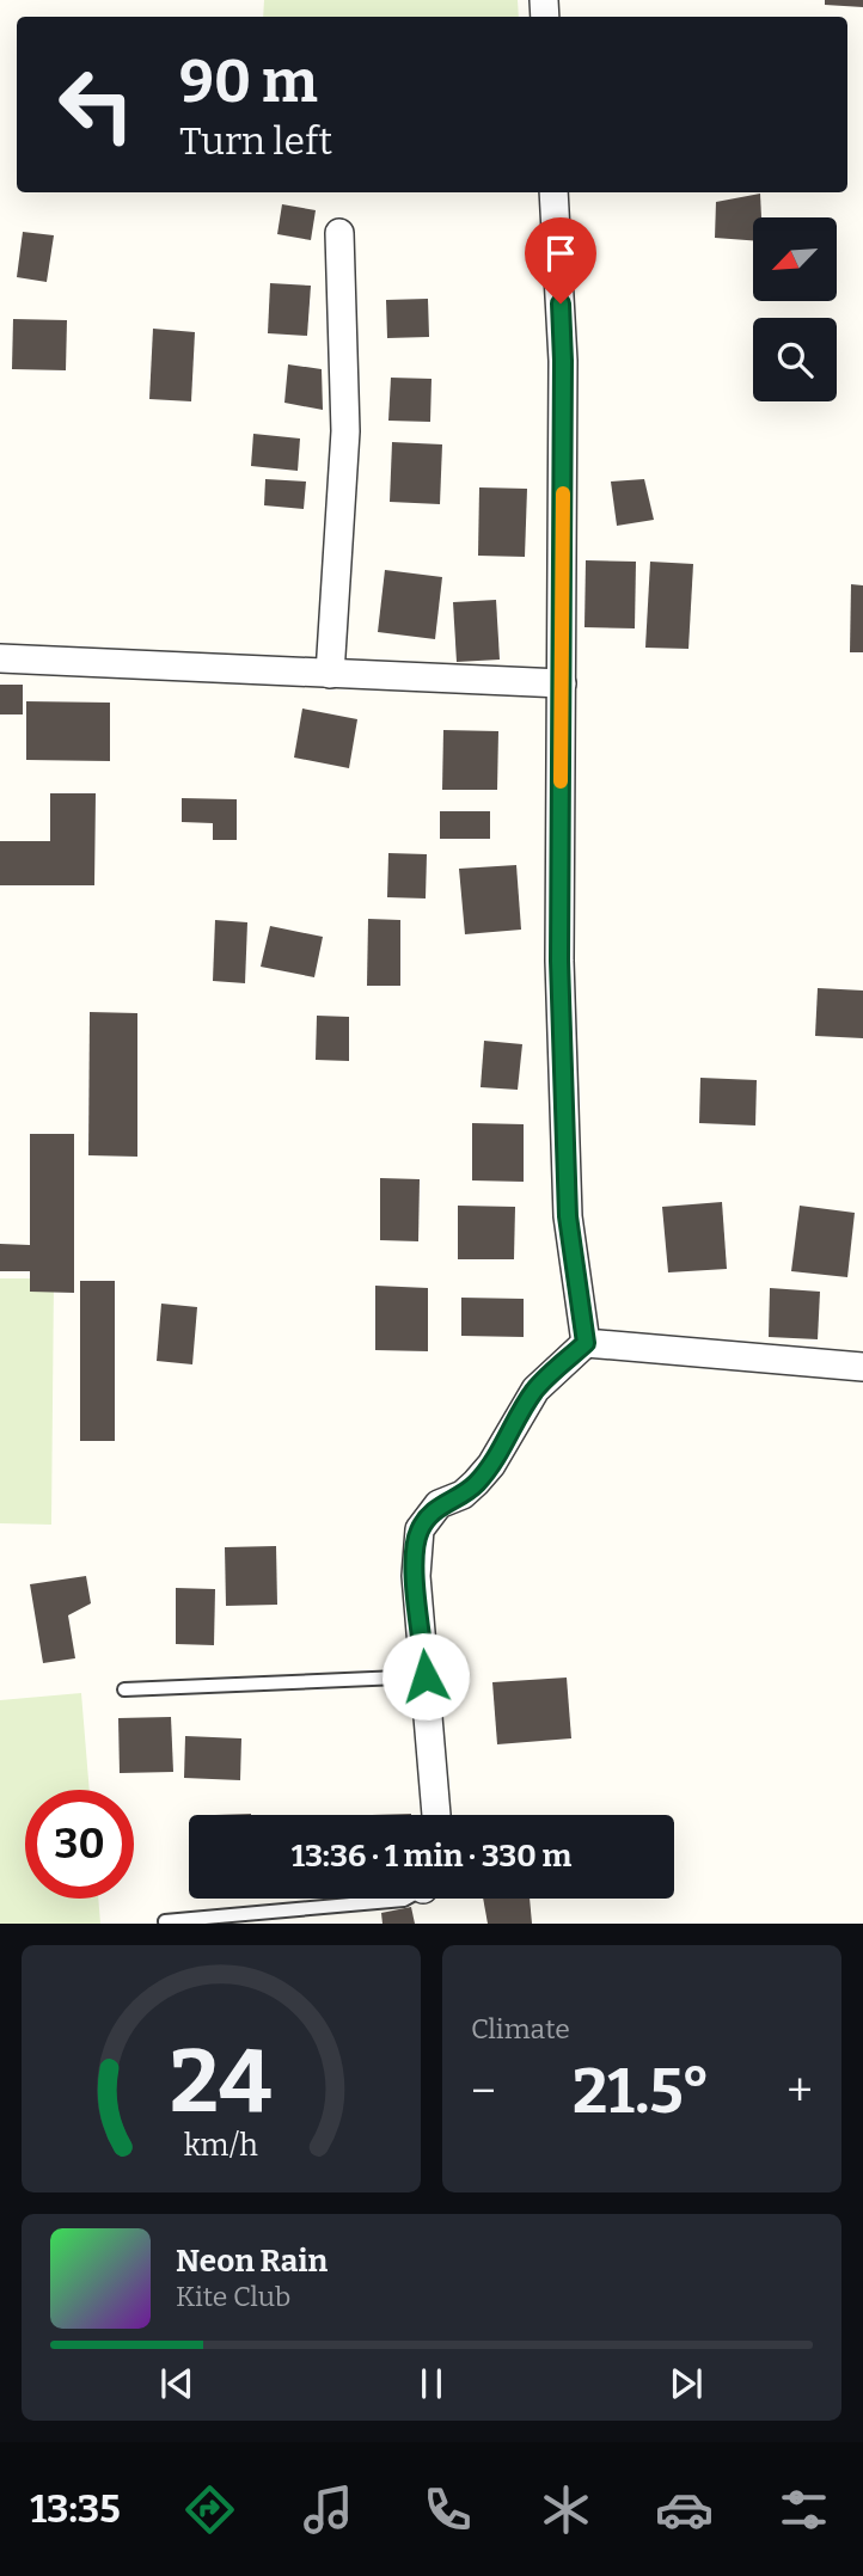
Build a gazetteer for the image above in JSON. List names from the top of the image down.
{
  "north": "bottom left",
  "page": {
    "turn": ["90 m", "Turn left"],
    "limit": "30",
    "trip": "13:36 · 1 min · 330 m",
    "tile": "Climate",
    "heat": ["−", "21.5°", "+"],
    "song": ["Neon Rain", "Kite Club"],
    "tabs": "13:35",
    "gauge": ["24", "km/h"]
  }
}
